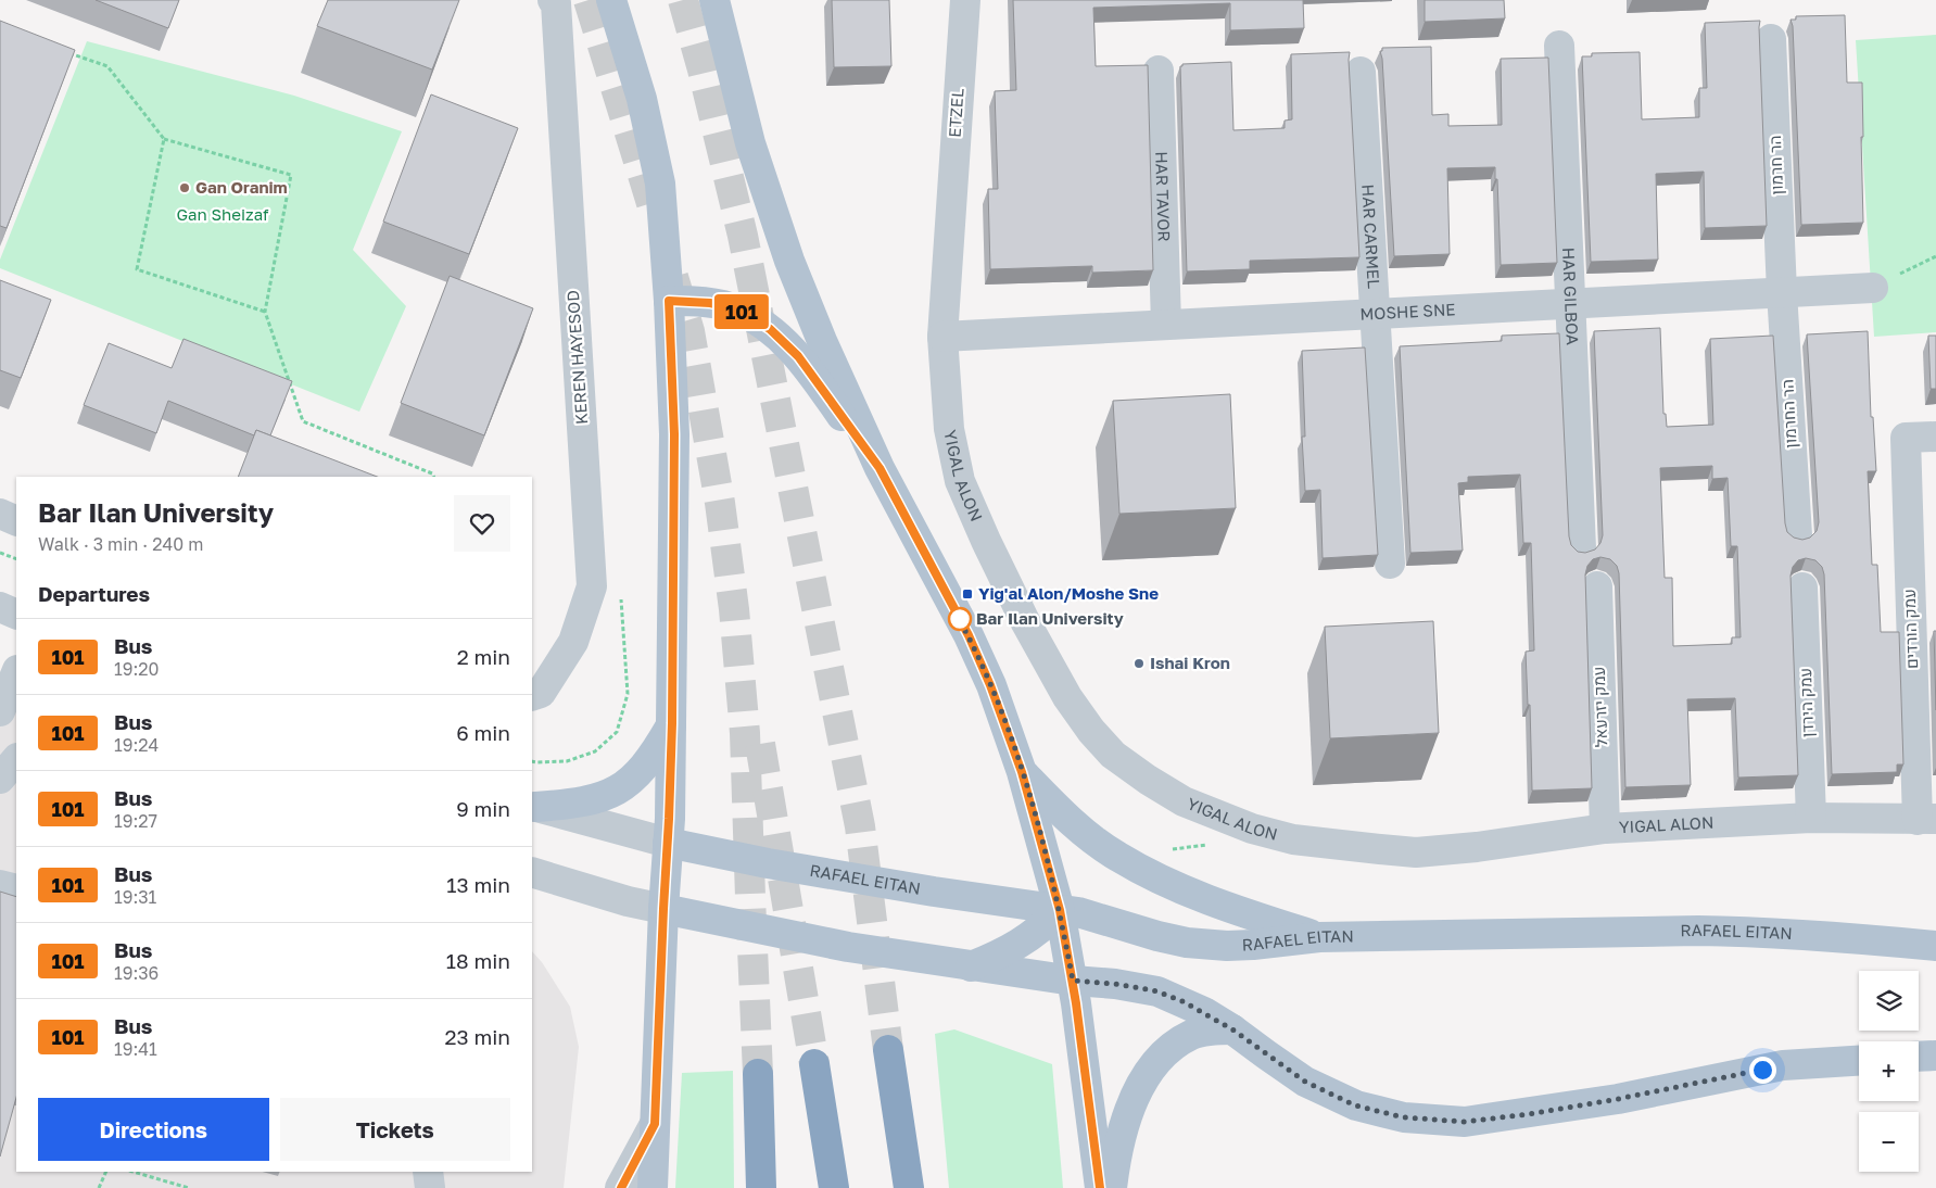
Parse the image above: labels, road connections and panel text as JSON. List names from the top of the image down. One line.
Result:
{"streets":{"main road":["RAFAEL EITAN"],"street":["ETZEL","הר חרמון","HAR TAVOR","HAR CARMEL","HAR GILBOA","MOSHE SNE","KEREN HAYESOD","הר החרמון","YIGAL ALON","עמק הורדים","עמק הירדן","עמק יזרעאל"]},"crossings":[["ETZEL","YIGAL ALON"],["הר חרמון","MOSHE SNE"],["הר חרמון","הר החרמון"],["HAR TAVOR","MOSHE SNE"],["HAR CARMEL","MOSHE SNE"],["HAR GILBOA","MOSHE SNE"],["MOSHE SNE","הר החרמון"],["MOSHE SNE","YIGAL ALON"],["YIGAL ALON","עמק הורדים"],["YIGAL ALON","עמק הירדן"],["YIGAL ALON","עמק יזרעאל"]],"parks":["Gan Sheizaf"],"places":{"other":["Gan Oranim","Bar Ilan University","Ishai Kron"],"transit":["Yig'al Alon/Moshe Sne"]},"lines":["bus line 101"],"page":{"on_map":"101","heading":[["Bar Ilan University","Walk · 3 min · 240 m"],"Departures"],"list":[{"mark":"101","name":"Bus","note":"19:20","value":"2 min"},{"mark":"101","name":"Bus","note":"19:24","value":"6 min"},{"mark":"101","name":"Bus","note":"19:27","value":"9 min"},{"mark":"101","name":"Bus","note":"19:31","value":"13 min"},{"mark":"101","name":"Bus","note":"19:36","value":"18 min"},{"mark":"101","name":"Bus","note":"19:41","value":"23 min"}],"map_buttons":["+","−"],"buttons":["Directions","Tickets"]}}
